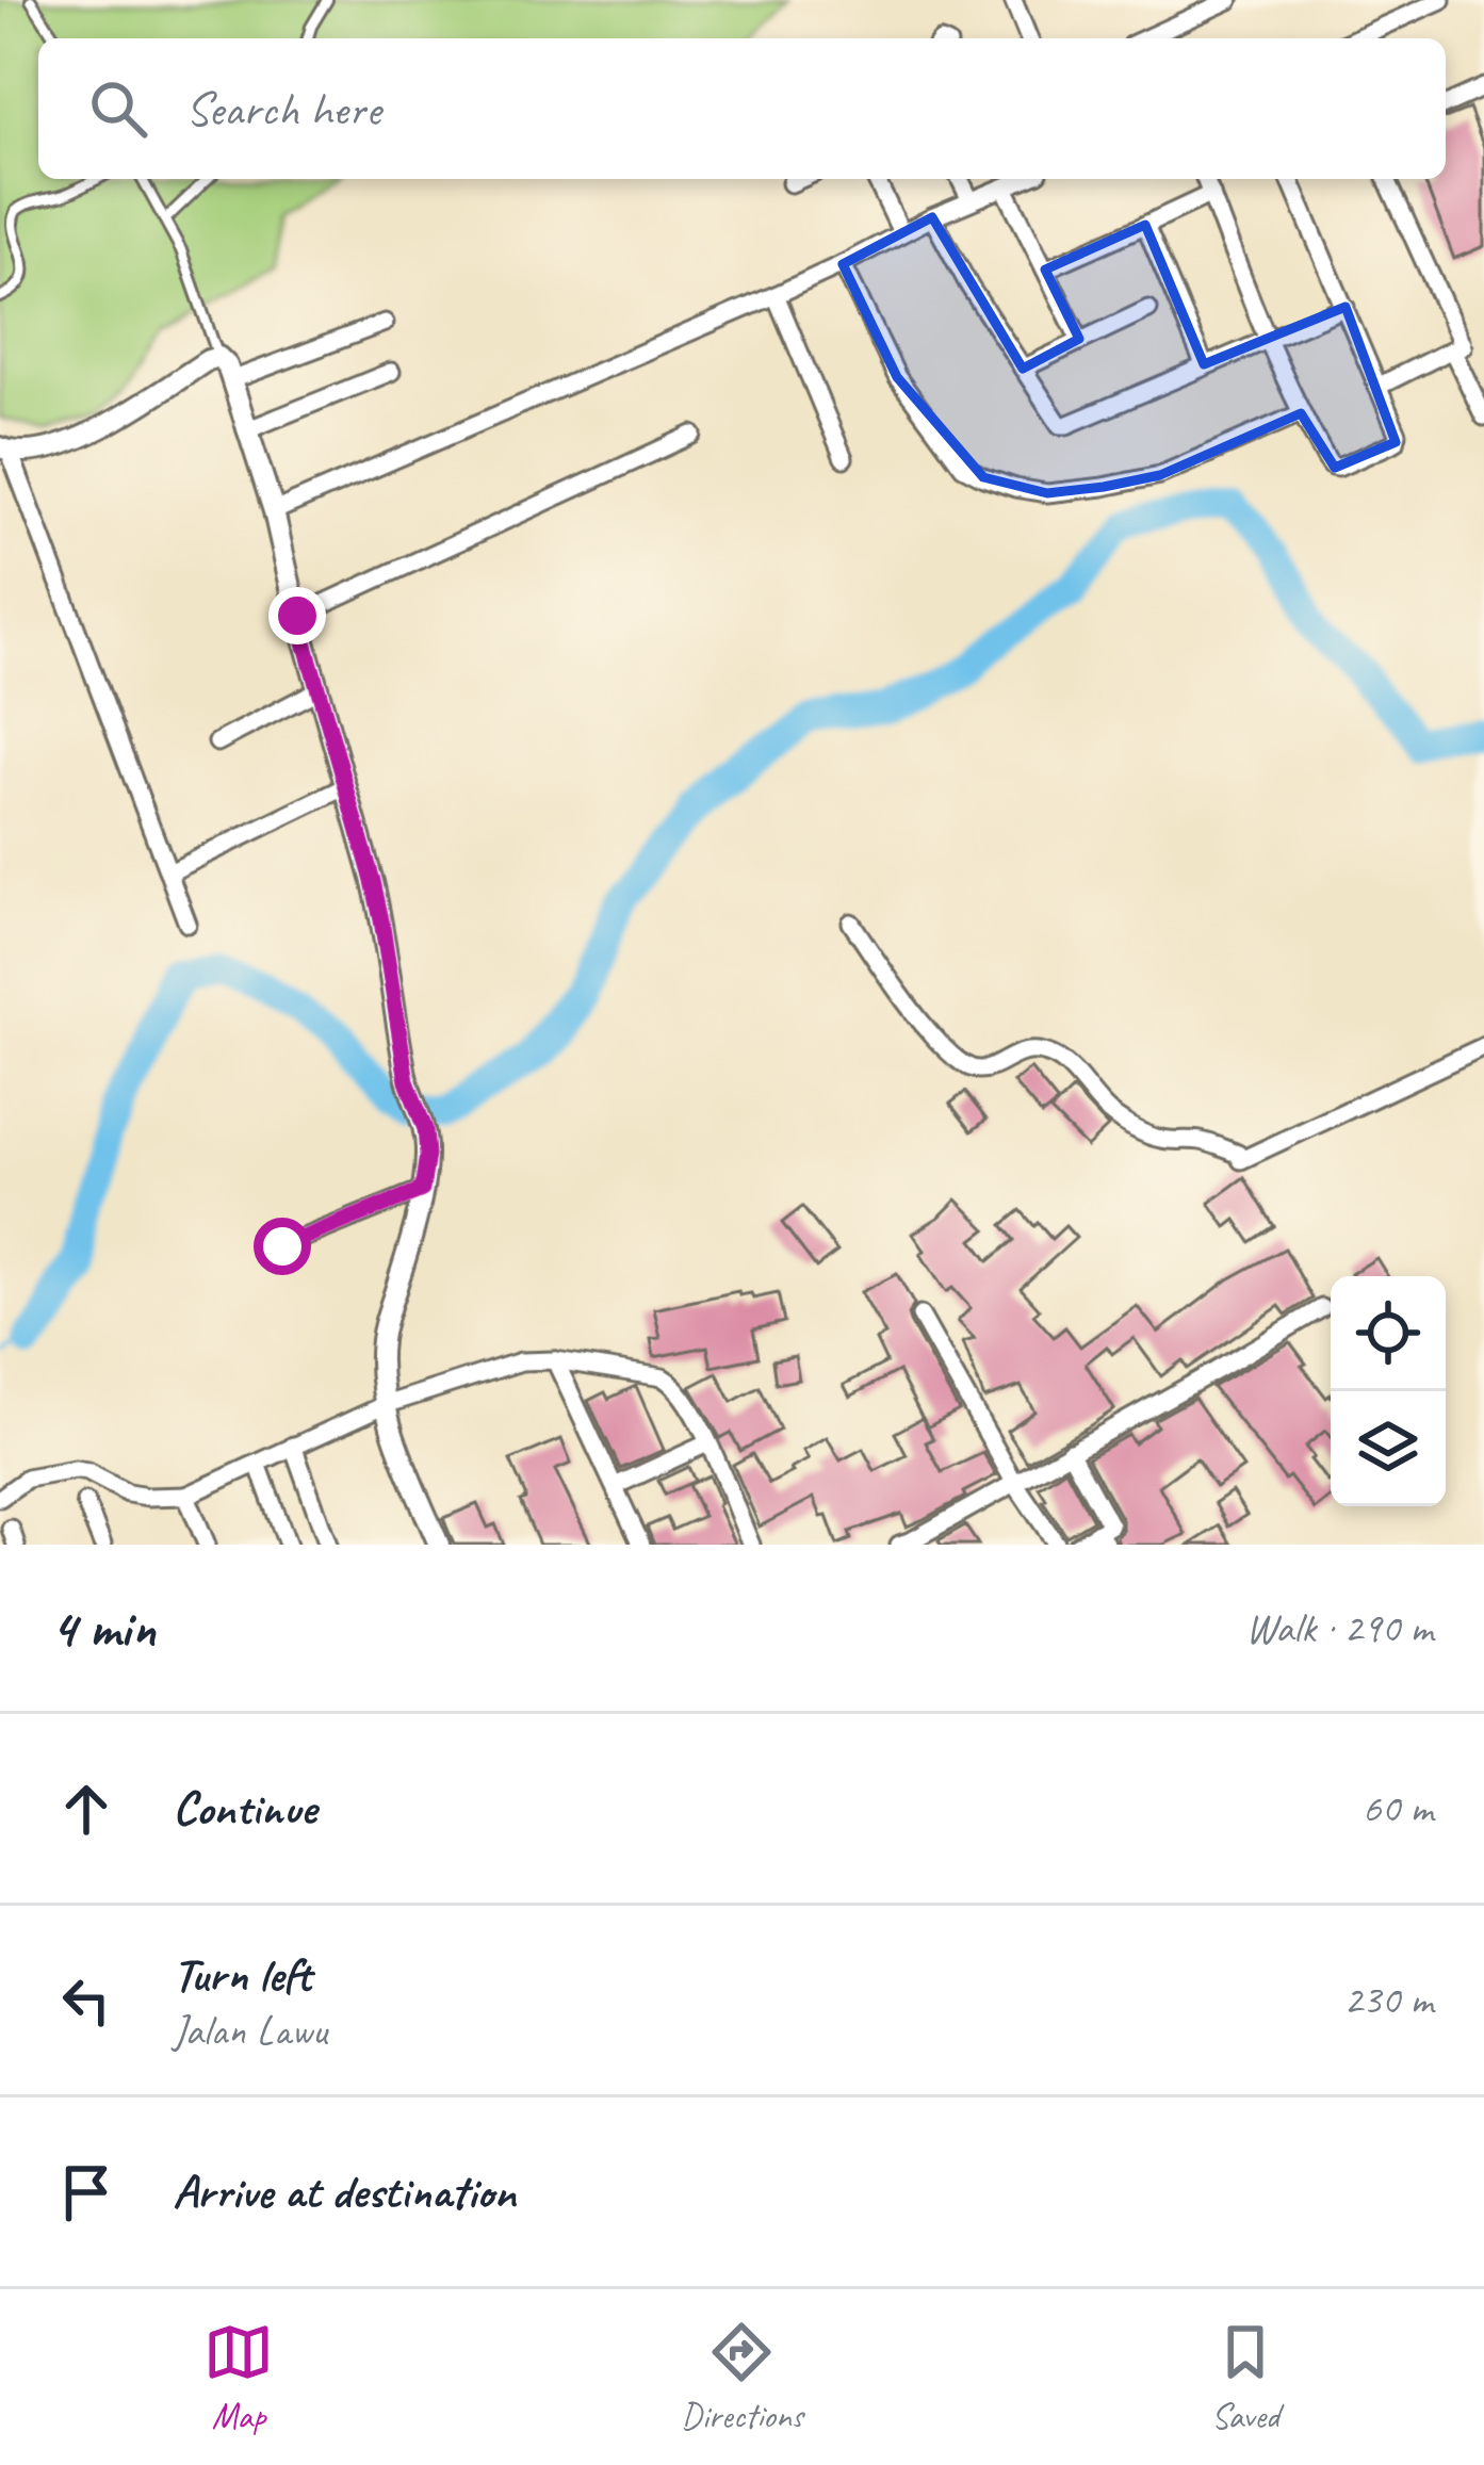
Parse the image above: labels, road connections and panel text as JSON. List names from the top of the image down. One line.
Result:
{"page":{"search":"Search here","heading":["4 min","Walk · 290 m"],"list":[["Continue","60 m"],["Turn left","Jalan Lawu","230 m"],"Arrive at destination"],"nav":["Map","Directions","Saved"]}}
